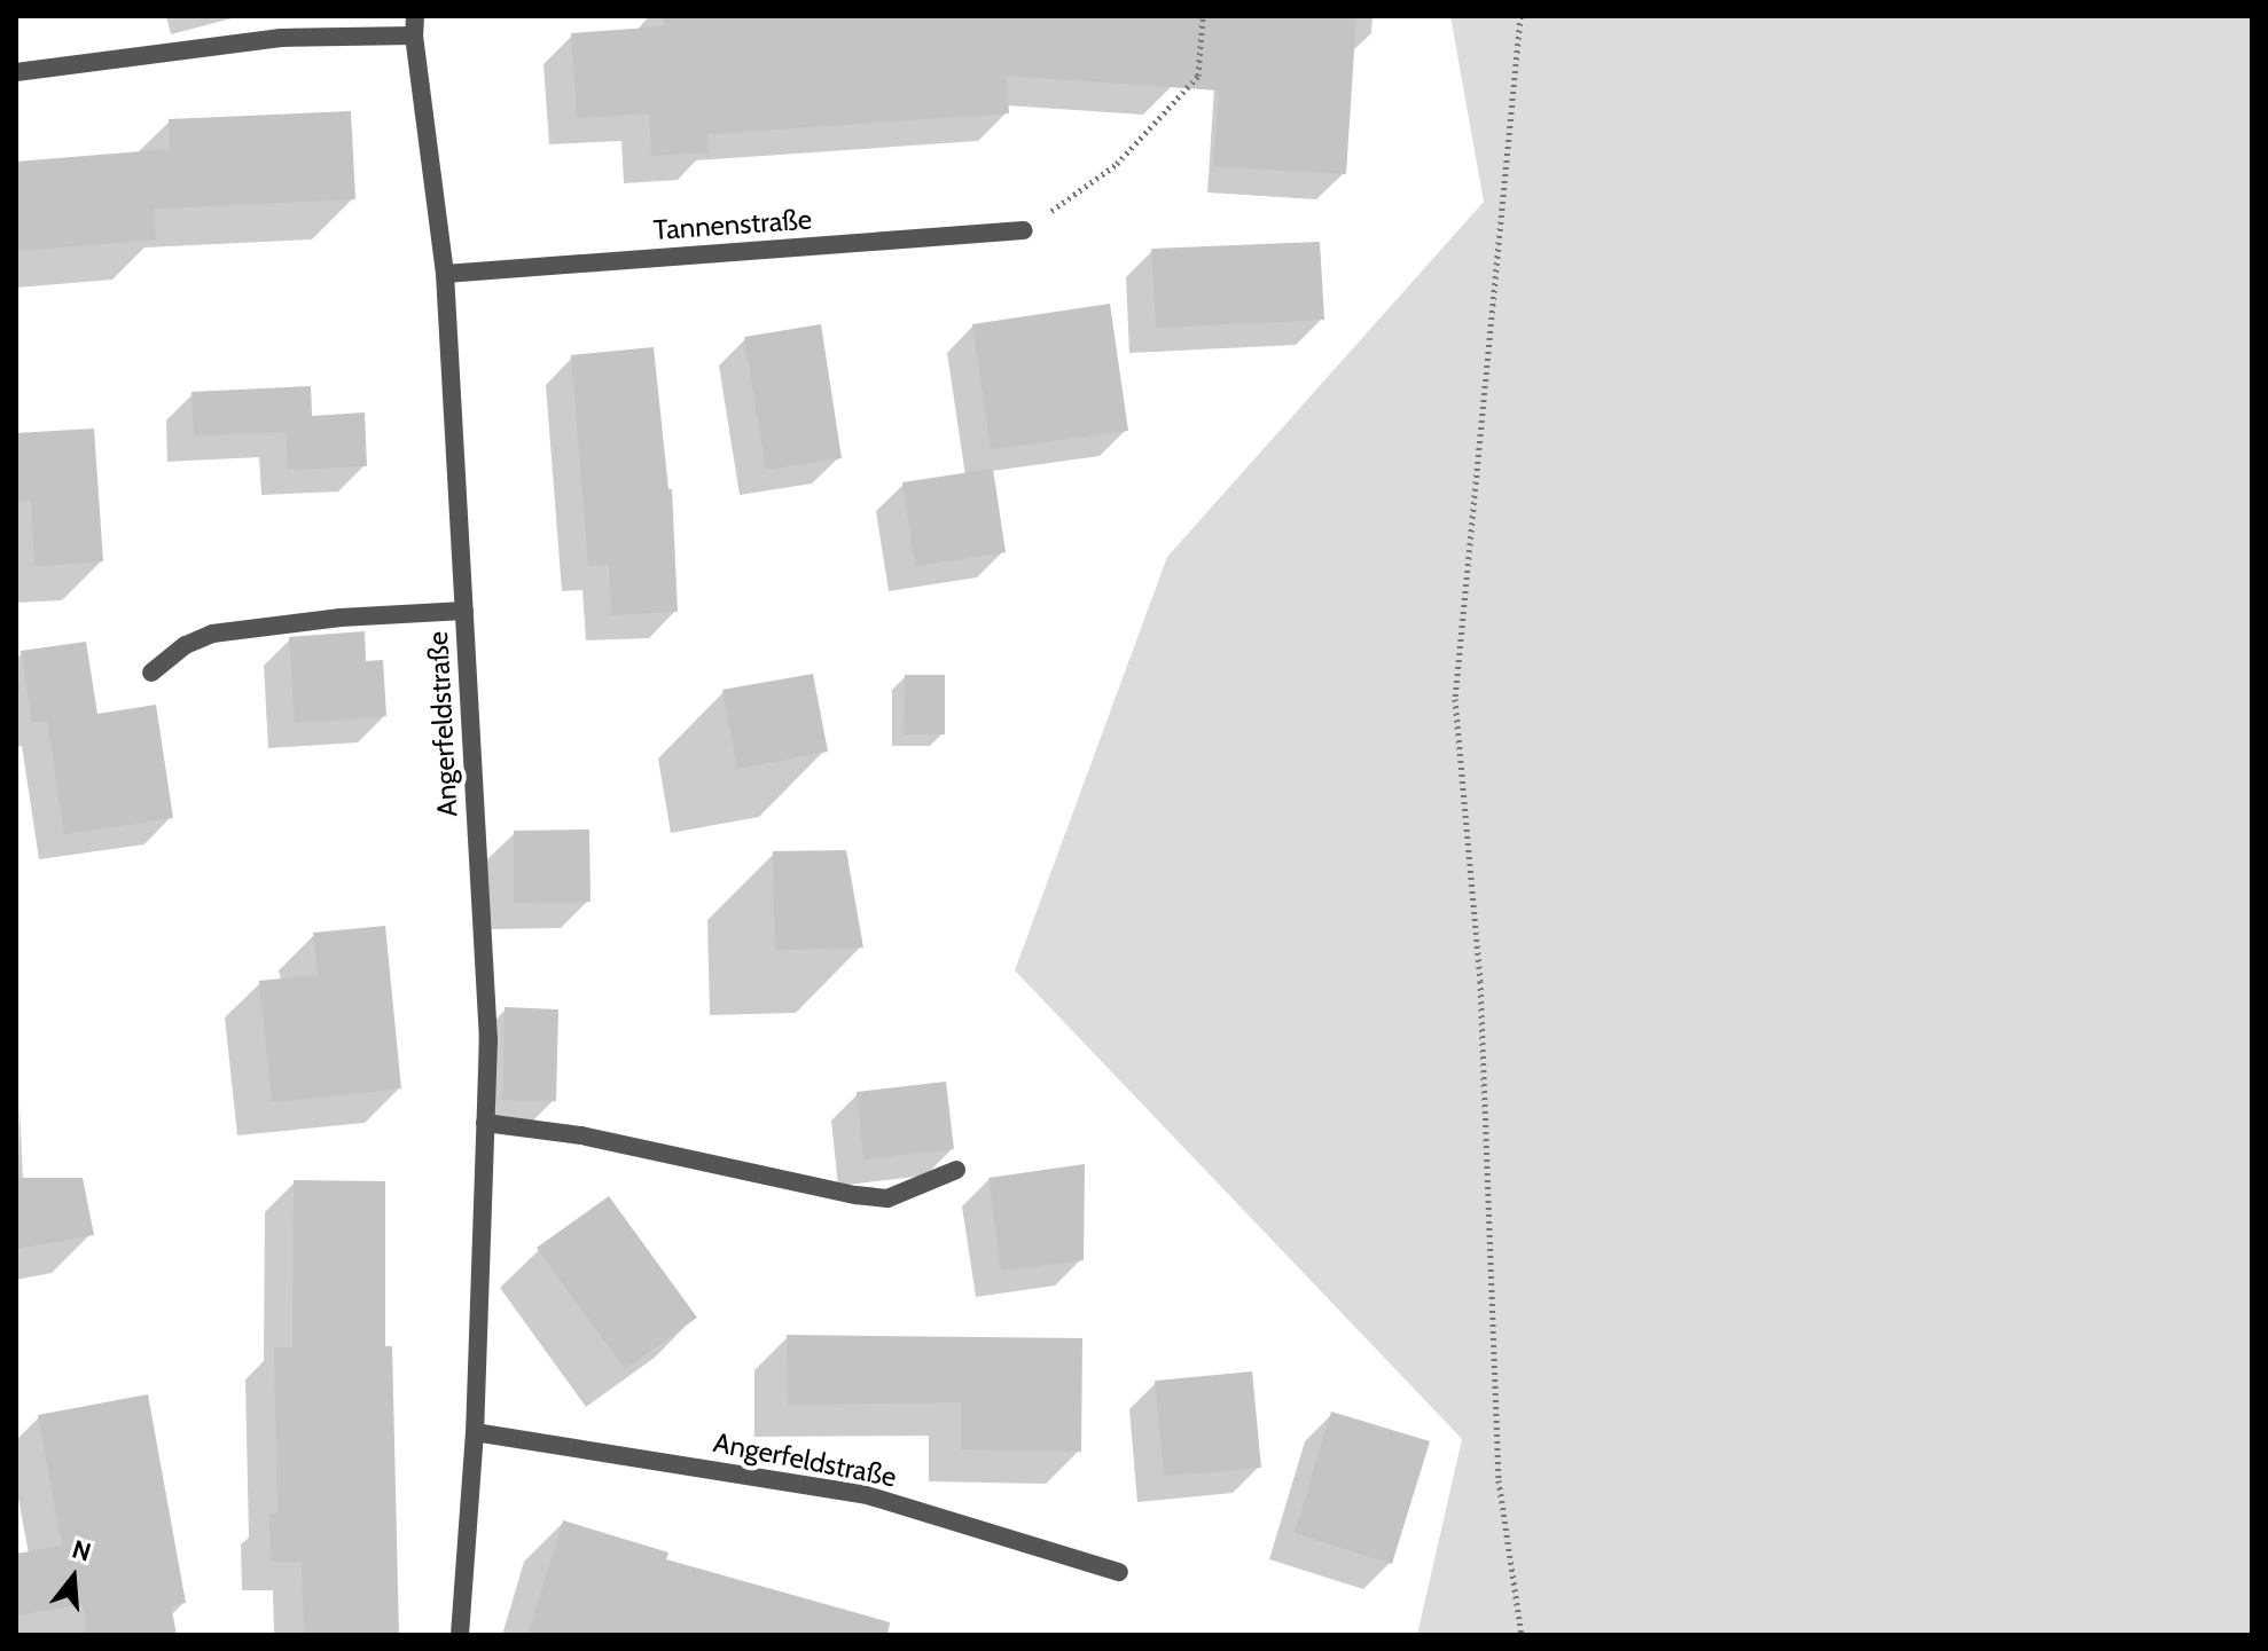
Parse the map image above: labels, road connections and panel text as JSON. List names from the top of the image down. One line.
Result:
{"streets":{"street":["Tannenstraße","Angerfeldstraße"]},"crossings":[["Tannenstraße","Angerfeldstraße"]],"north":"top"}
